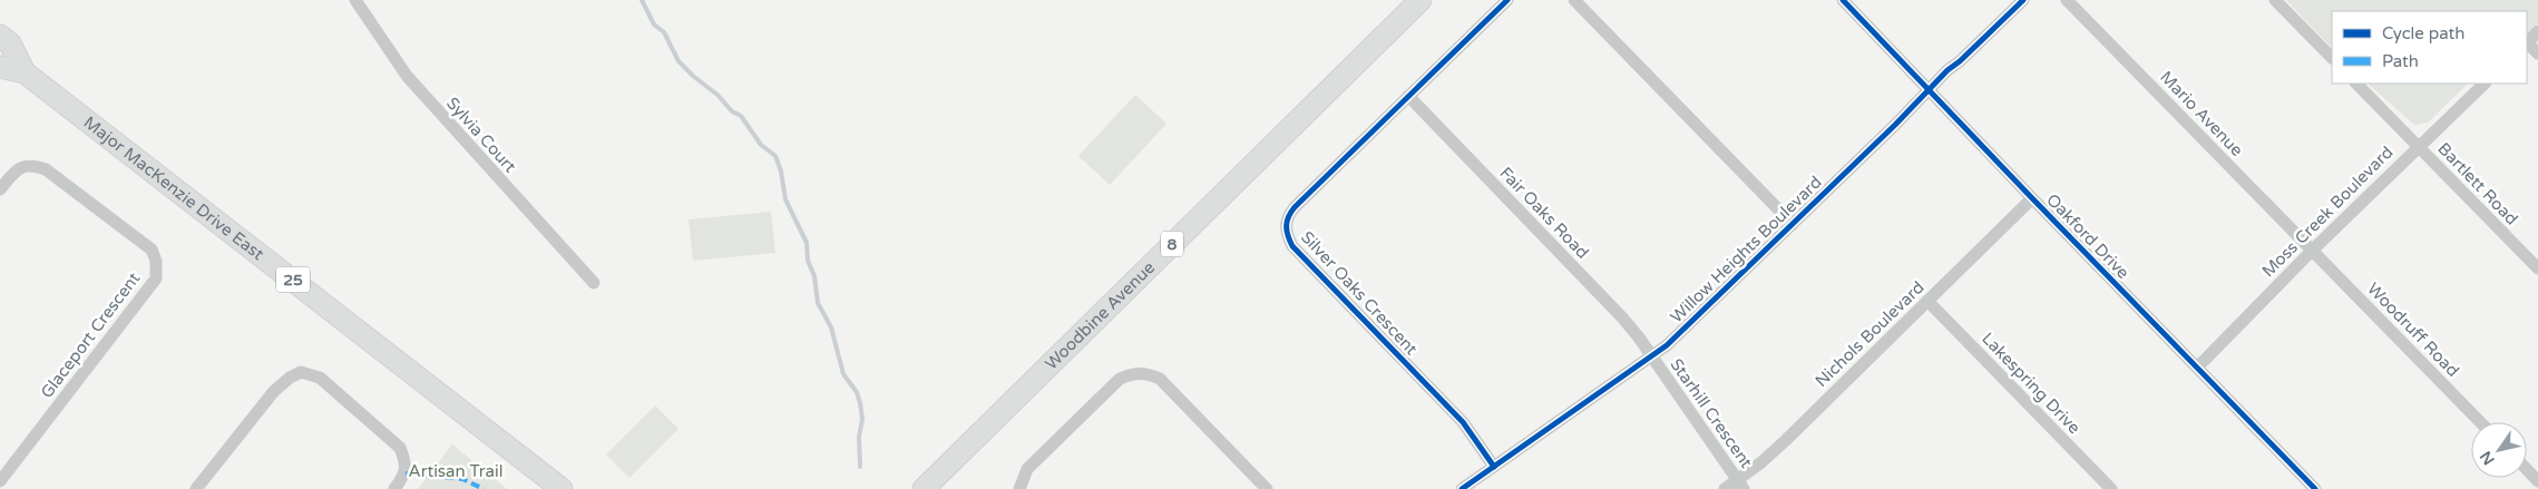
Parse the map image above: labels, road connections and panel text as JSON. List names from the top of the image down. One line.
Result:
{"streets":{"main road":["Major MacKenzie Drive East","8","25","Woodbine Avenue"],"street":["Mario Avenue","Sylvia Court","Bartlett Road","Moss Creek Boulevard","Fair Oaks Road","Oakford Drive","Willow Heights Boulevard","Silver Oaks Crescent","Woodruff Road","Nichols Boulevard","Glaceport Crescent","Lakespring Drive","Starhill Crescent"]},"crossings":[["Mario Avenue","Moss Creek Boulevard"],["Mario Avenue","Woodruff Road"],["Bartlett Road","Moss Creek Boulevard"],["Moss Creek Boulevard","Oakford Drive"],["Moss Creek Boulevard","Woodruff Road"],["Fair Oaks Road","Willow Heights Boulevard"],["Fair Oaks Road","Silver Oaks Crescent"],["Fair Oaks Road","Starhill Crescent"],["Oakford Drive","Willow Heights Boulevard"],["Oakford Drive","Nichols Boulevard"],["Willow Heights Boulevard","Silver Oaks Crescent"],["Willow Heights Boulevard","Starhill Crescent"],["Nichols Boulevard","Lakespring Drive"],["Nichols Boulevard","Starhill Crescent"]],"parks":["Artisan Trail"],"legend":["Cycle path","Path"],"north":"bottom left"}
